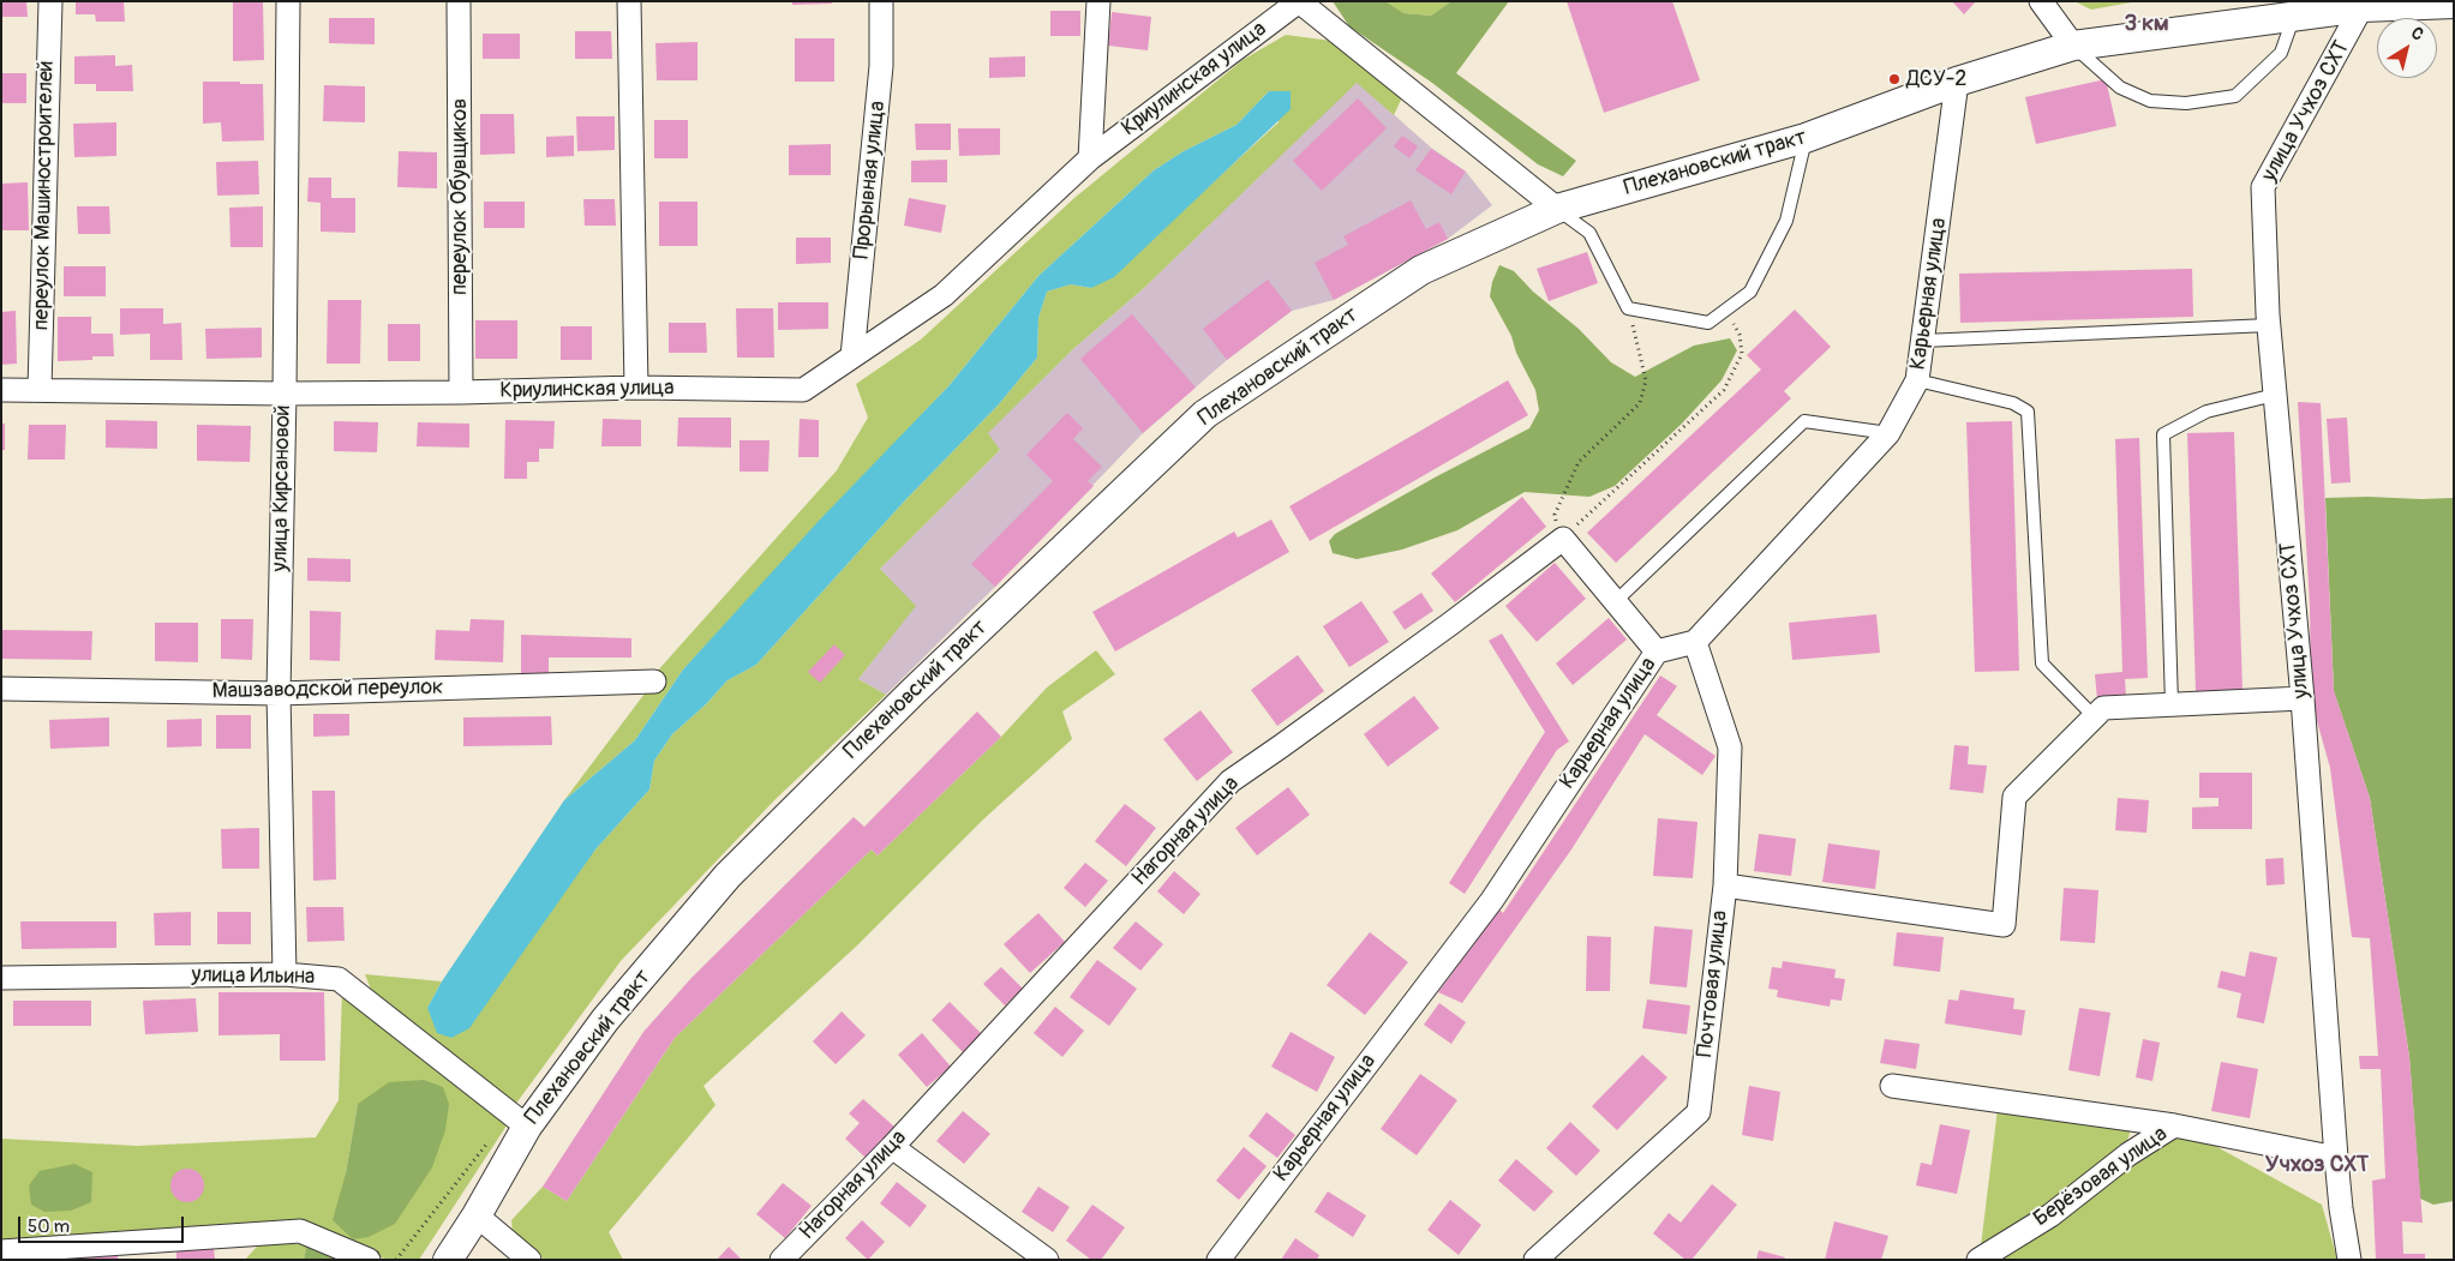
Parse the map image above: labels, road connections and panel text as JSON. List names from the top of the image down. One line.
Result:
{"streets":{"street":["Криулинская улица","улица Учхоз СХТ","Плехановский тракт","Прорывная улица","переулок Машиностроителей","переулок Обувщиков","Карьерная улица","улица Кирсановой","Машзаводской переулок","Нагорная улица","улица Ильина","Почтовая улица","Берёзовая улица"]},"crossings":[["Криулинская улица","Прорывная улица"],["Криулинская улица","переулок Машиностроителей"],["Криулинская улица","переулок Обувщиков"],["Криулинская улица","улица Кирсановой"],["улица Учхоз СХТ","Плехановский тракт"],["улица Учхоз СХТ","Берёзовая улица"],["Плехановский тракт","Карьерная улица"],["Плехановский тракт","улица Ильина"],["Карьерная улица","Почтовая улица"],["улица Кирсановой","Машзаводской переулок"],["улица Кирсановой","улица Ильина"]],"districts":["3 км","Учхоз СХТ"],"places":["ДСУ-2"],"scale_bar":"50 m","north":"top right"}
